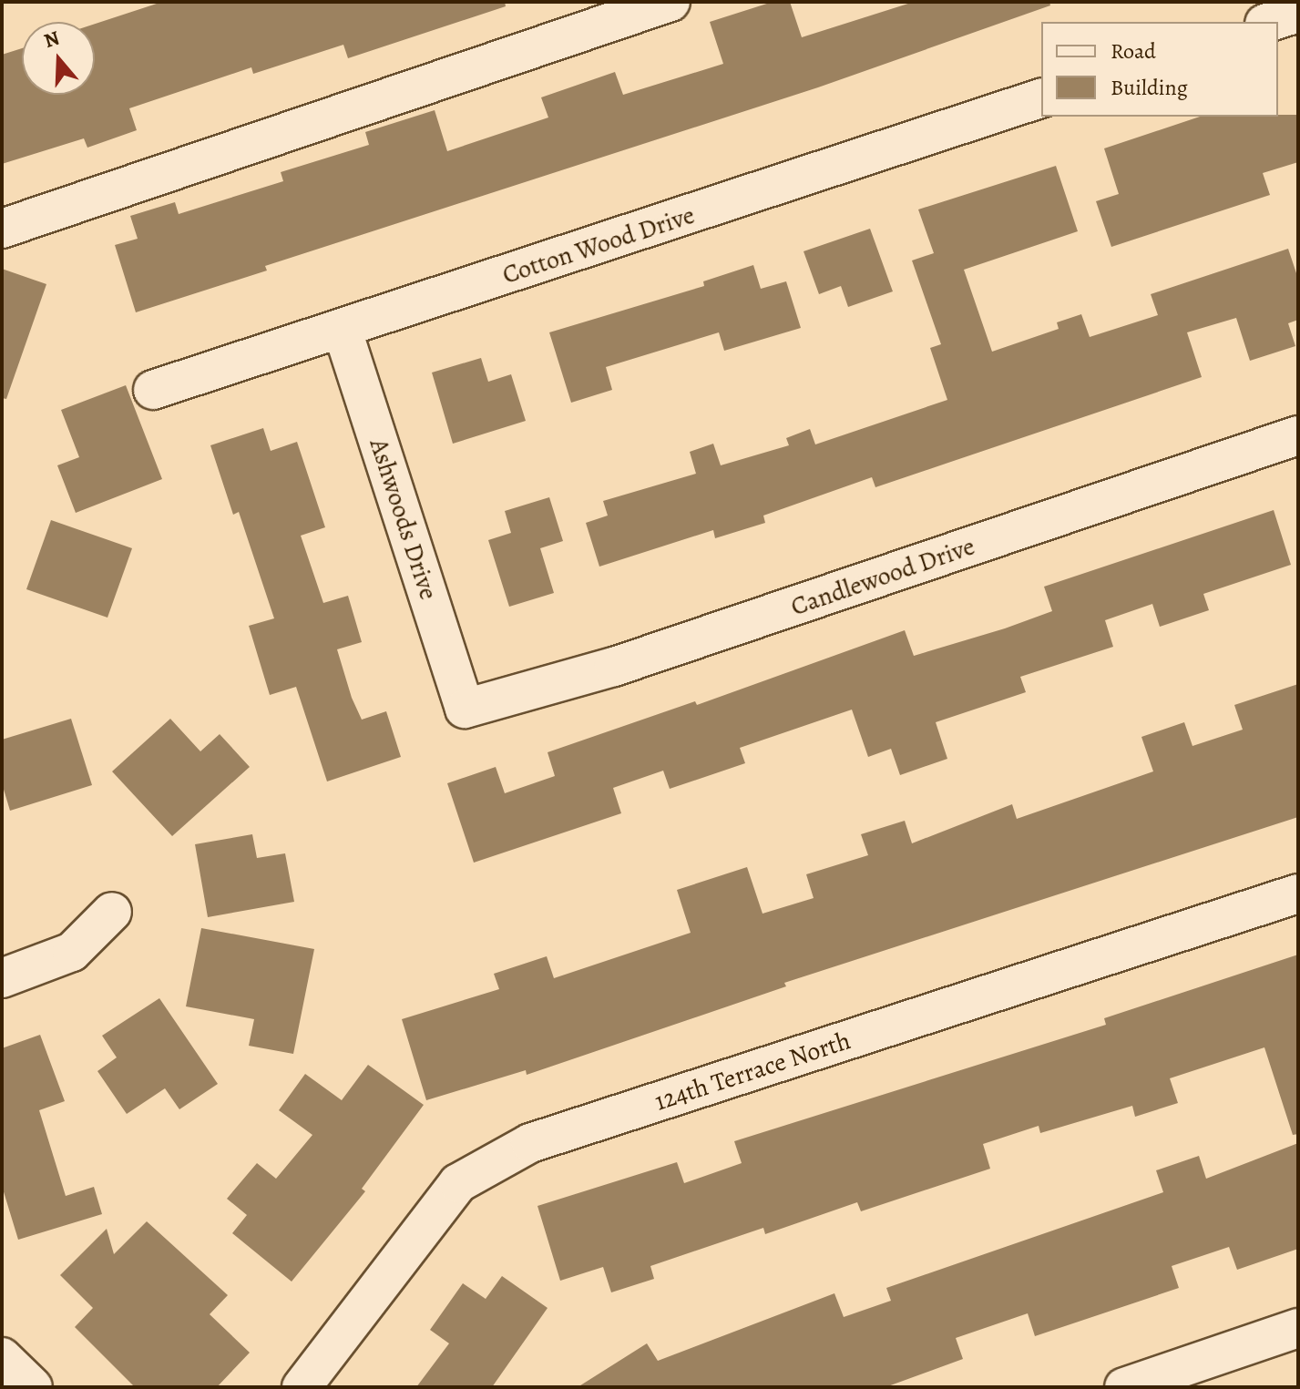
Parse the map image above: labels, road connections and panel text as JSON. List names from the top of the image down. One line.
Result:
{"streets":{"street":["Cotton Wood Drive","Ashwoods Drive","Candlewood Drive","124th Terrace North"]},"crossings":[["Cotton Wood Drive","Ashwoods Drive"],["Ashwoods Drive","Candlewood Drive"]],"legend":["Road","Building"],"north":"top"}
